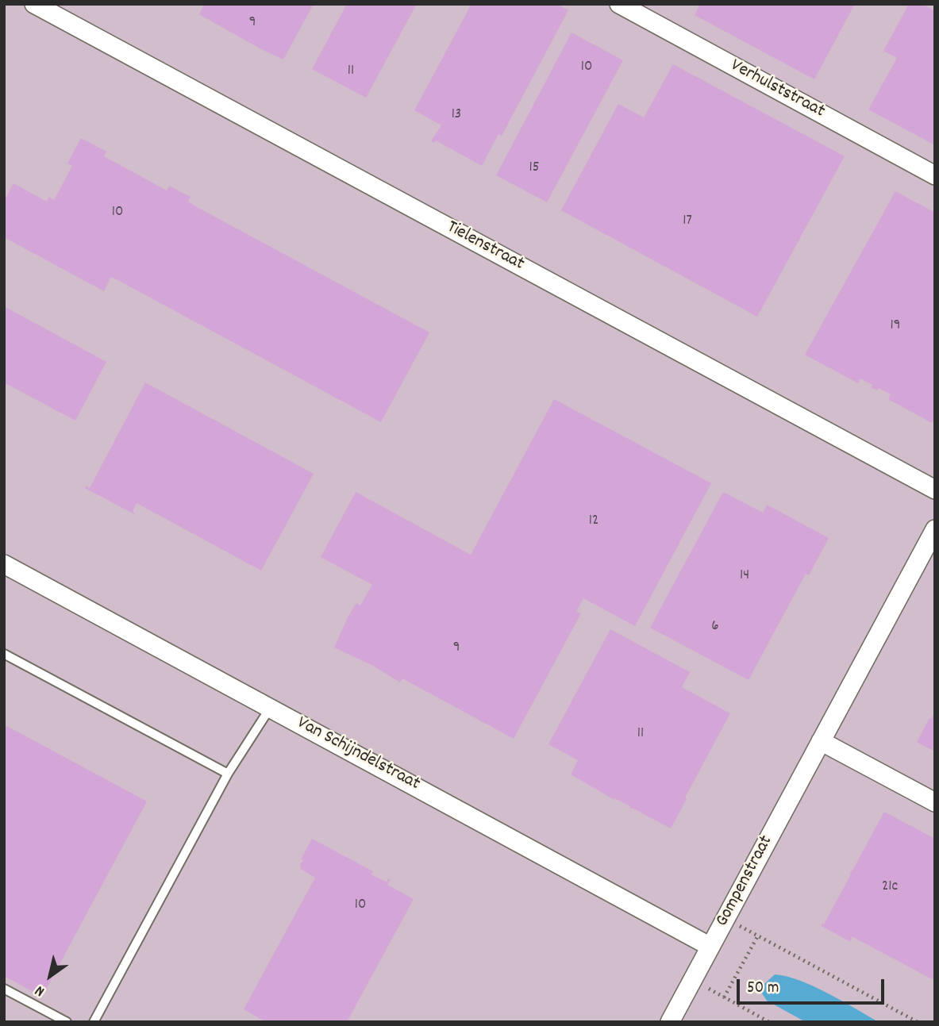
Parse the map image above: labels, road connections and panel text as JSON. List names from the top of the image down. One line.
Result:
{"streets":{"street":["Verhulststraat","Tielenstraat","Van Schijndelstraat","Gompenstraat"]},"crossings":[["Van Schijndelstraat","Gompenstraat"]],"house_numbers":["9","10","11","13","15","10","17","19","12","14","6","9","11","21c","10"],"scale_bar":"50 m","north":"bottom left"}
